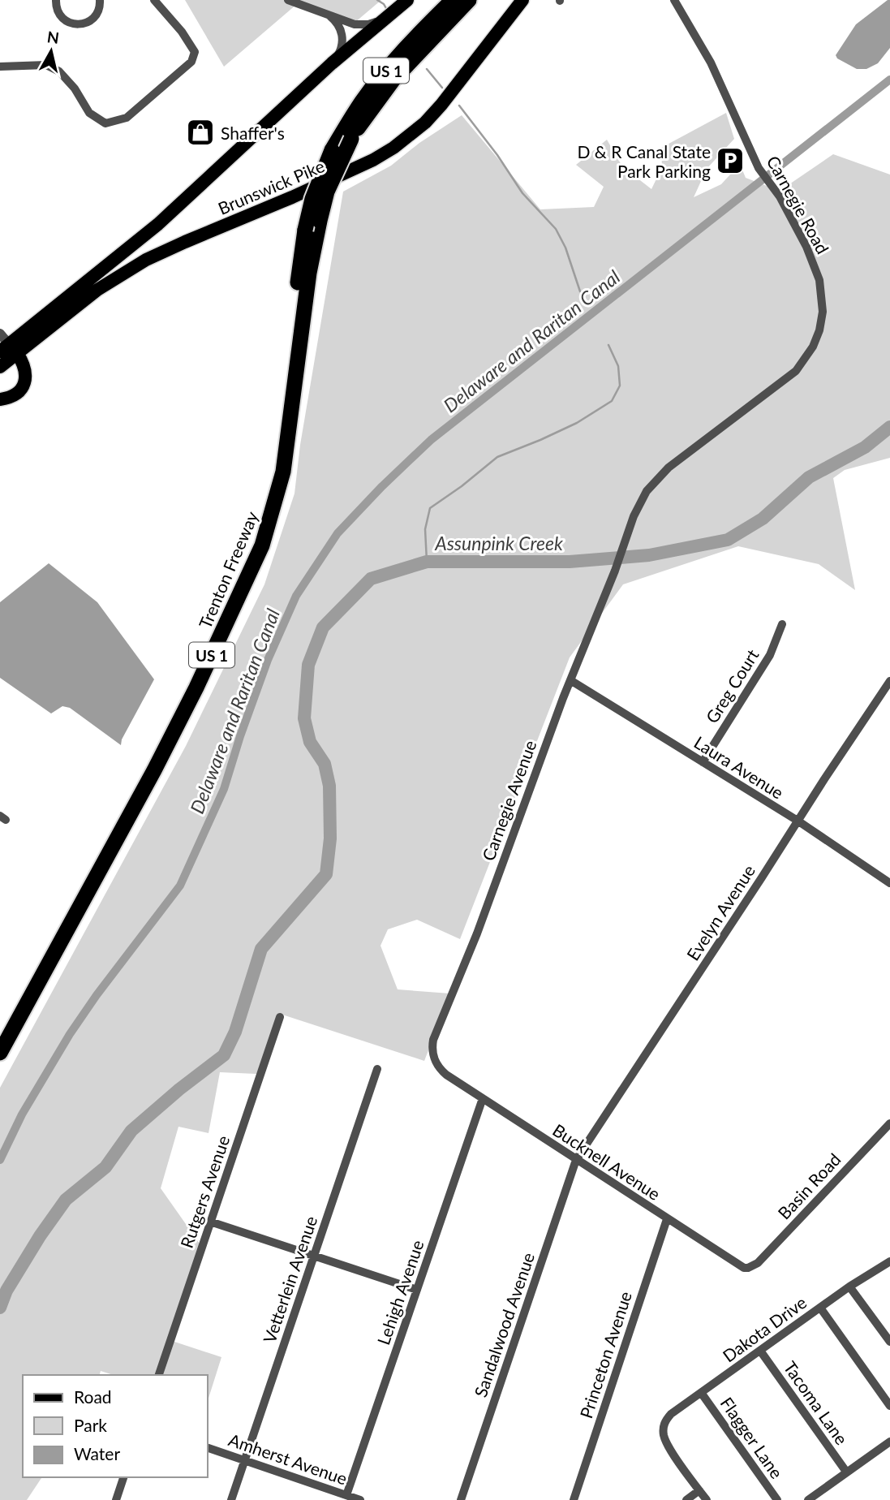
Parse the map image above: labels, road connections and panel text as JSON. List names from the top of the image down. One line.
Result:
{"streets":{"highway":["US 1","Trenton Freeway"],"main road":["Brunswick Pike"],"street":["Carnegie Road","Greg Court","Laura Avenue","Carnegie Avenue","Evelyn Avenue","Bucknell Avenue","Basin Road","Rutgers Avenue","Vetterlein Avenue","Lehigh Avenue","Sandalwood Avenue","Dakota Drive","Princeton Avenue","Tacoma Lane","Flagger Lane","Amherst Avenue"]},"crossings":[["Carnegie Road","Carnegie Avenue"],["Greg Court","Laura Avenue"],["Laura Avenue","Carnegie Avenue"],["Laura Avenue","Evelyn Avenue"],["Carnegie Avenue","Bucknell Avenue"],["Evelyn Avenue","Bucknell Avenue"],["Evelyn Avenue","Sandalwood Avenue"],["Bucknell Avenue","Basin Road"],["Bucknell Avenue","Lehigh Avenue"],["Bucknell Avenue","Sandalwood Avenue"],["Bucknell Avenue","Princeton Avenue"],["Vetterlein Avenue","Amherst Avenue"],["Lehigh Avenue","Amherst Avenue"],["Dakota Drive","Tacoma Lane"],["Dakota Drive","Flagger Lane"]],"water":["Delaware and Raritan Canal","Assunpink Creek"],"places":{"shop":["Shaffer's"],"parking":["D & R Canal State Park Parking"]},"legend":["Road","Park","Water"],"north":"top"}
